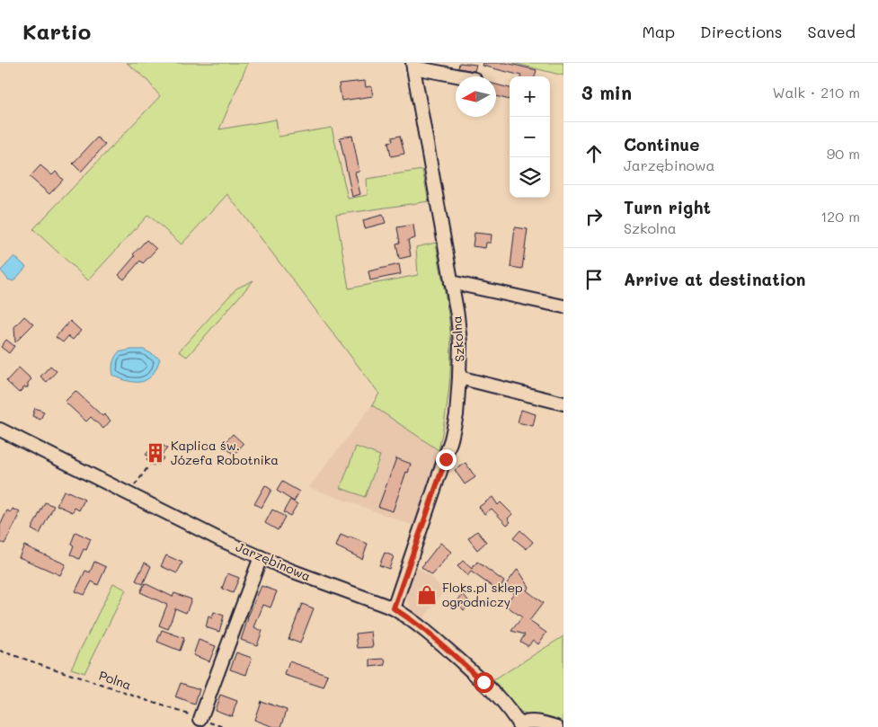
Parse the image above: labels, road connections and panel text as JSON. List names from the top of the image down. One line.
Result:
{"streets":{"street":["Szkolna","Jarzębinowa"],"path":["Polna"]},"crossings":[["Szkolna","Jarzębinowa"]],"places":{"building":["Kaplica św. Józefa Robotnika"],"shop":["Floks.pl sklep ogrodniczy"]},"north":"left","page":{"header":"Kartio","nav":["Map","Directions","Saved"],"heading":["3 min","Walk · 210 m"],"map_buttons":["+","−"],"list":[["Continue","Jarzębinowa","90 m"],["Turn right","Szkolna","120 m"],"Arrive at destination"]}}
